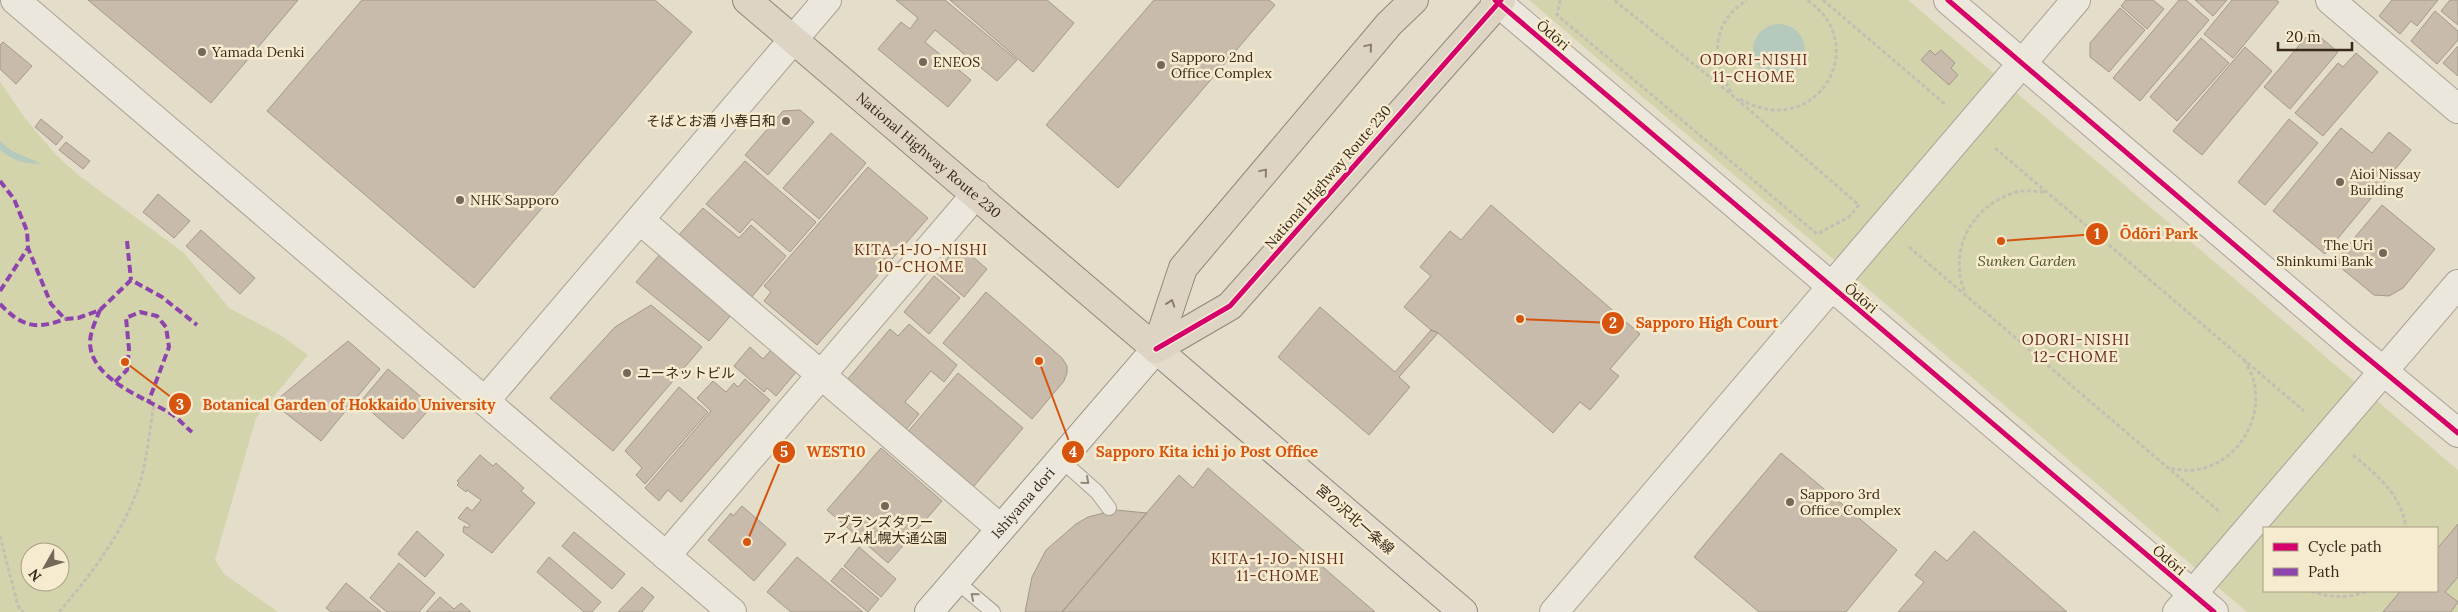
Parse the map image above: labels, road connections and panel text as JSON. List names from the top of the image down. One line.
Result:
{"streets":{"highway":["National Highway Route 230"],"main road":["宮の沢北一条線"],"street":["Ōdōri","Ishiyama dori"]},"crossings":[["Ōdōri","National Highway Route 230"],["National Highway Route 230","Ishiyama dori"],["National Highway Route 230","宮の沢北一条線"],["Ishiyama dori","宮の沢北一条線"]],"districts":["ODORI-NISHI 11-CHOME","KITA-1-JO-NISHI 10-CHOME","ODORI-NISHI 12-CHOME","KITA-1-JO-NISHI 11-CHOME"],"parks":["Sunken Garden"],"places":["Yamada Denki","ENEOS","Sapporo 2nd Office Complex","そばとお酒 小春日和","Aioi Nissay Building","NHK Sapporo","Ōdōri Park","The Uri Shinkumi Bank","Sapporo High Court","Sapporo Kita ichi jo Post Office","Botanical Garden of Hokkaido University","ユーネットビル","Sapporo 3rd Office Complex","ブランズタワー アイム札幌大通公園","WEST10"],"legend":["Cycle path","Path"],"scale_bar":"20 m","north":"bottom left"}
